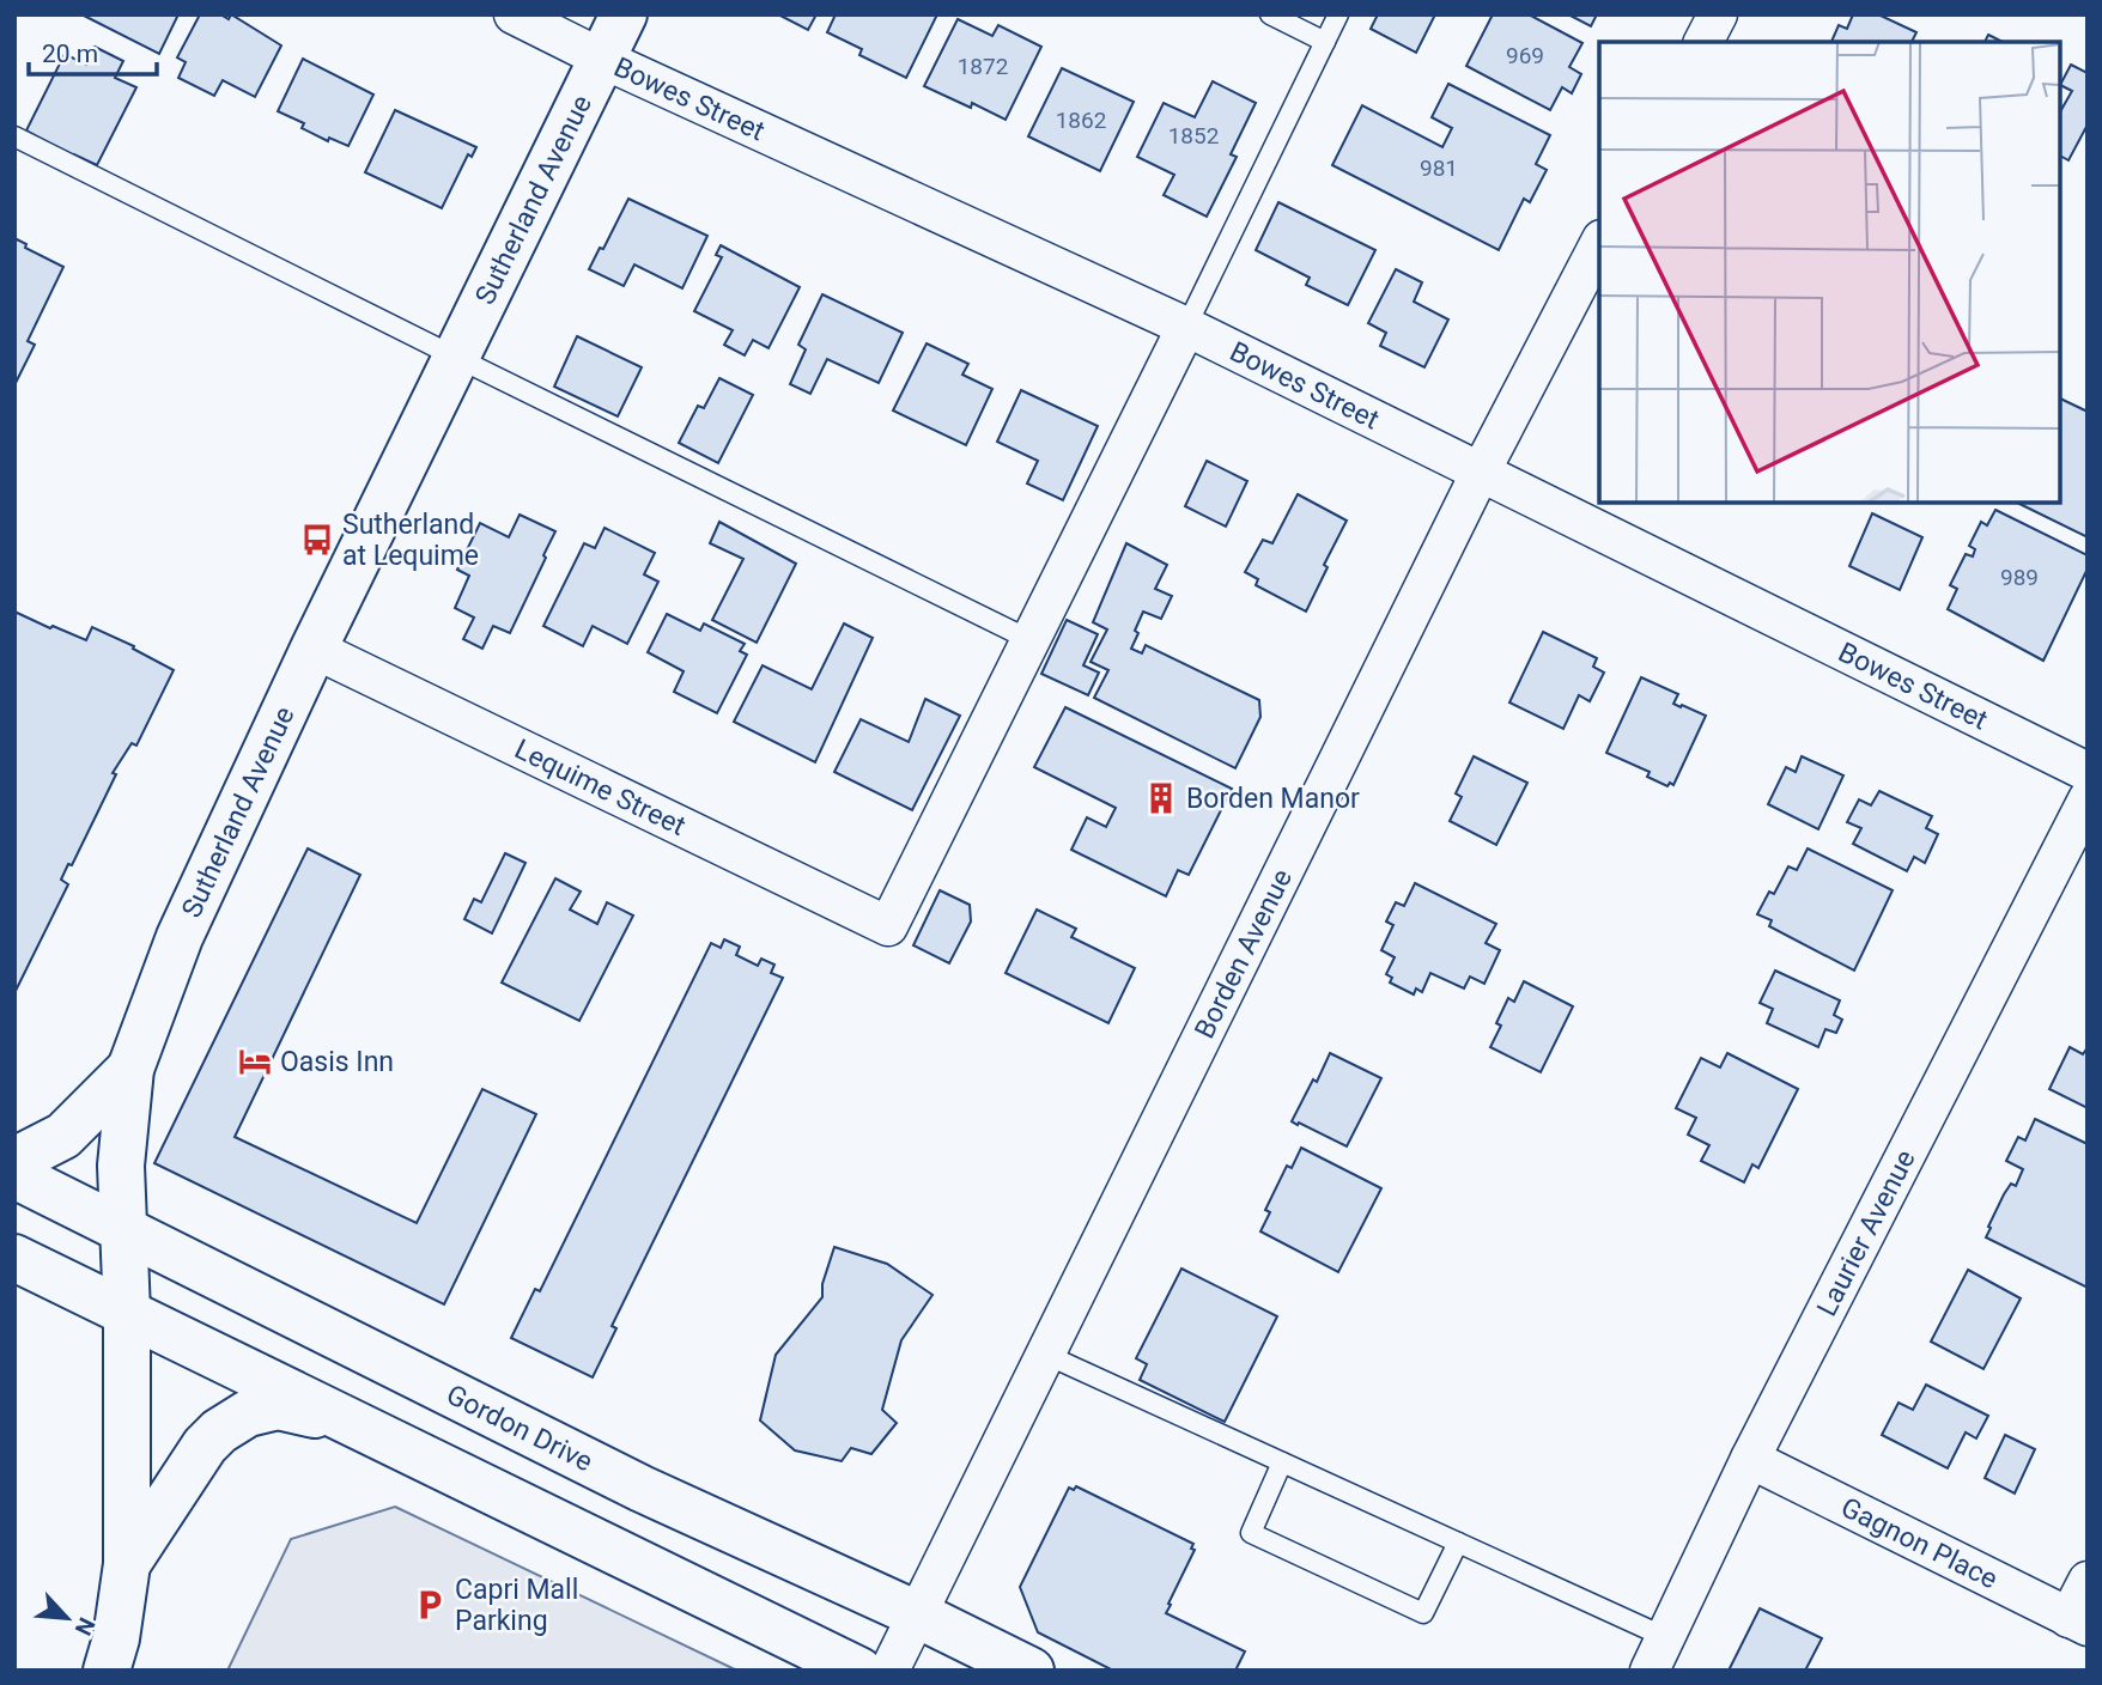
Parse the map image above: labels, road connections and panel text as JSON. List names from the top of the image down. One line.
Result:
{"streets":{"main road":["Sutherland Avenue","Gordon Drive"],"street":["Bowes Street","Lequime Street","Borden Avenue","Laurier Avenue","Gagnon Place"]},"crossings":[["Bowes Street","Sutherland Avenue"],["Bowes Street","Borden Avenue"],["Sutherland Avenue","Lequime Street"],["Sutherland Avenue","Gordon Drive"],["Borden Avenue","Gordon Drive"],["Laurier Avenue","Gagnon Place"]],"places":{"bus stop":["Sutherland at Lequime"],"building":["Borden Manor"],"hotel":["Oasis Inn"],"parking":["Capri Mall Parking"]},"house_numbers":["969","1872","1862","1852","981","989"],"scale_bar":"20 m","north":"bottom right"}
